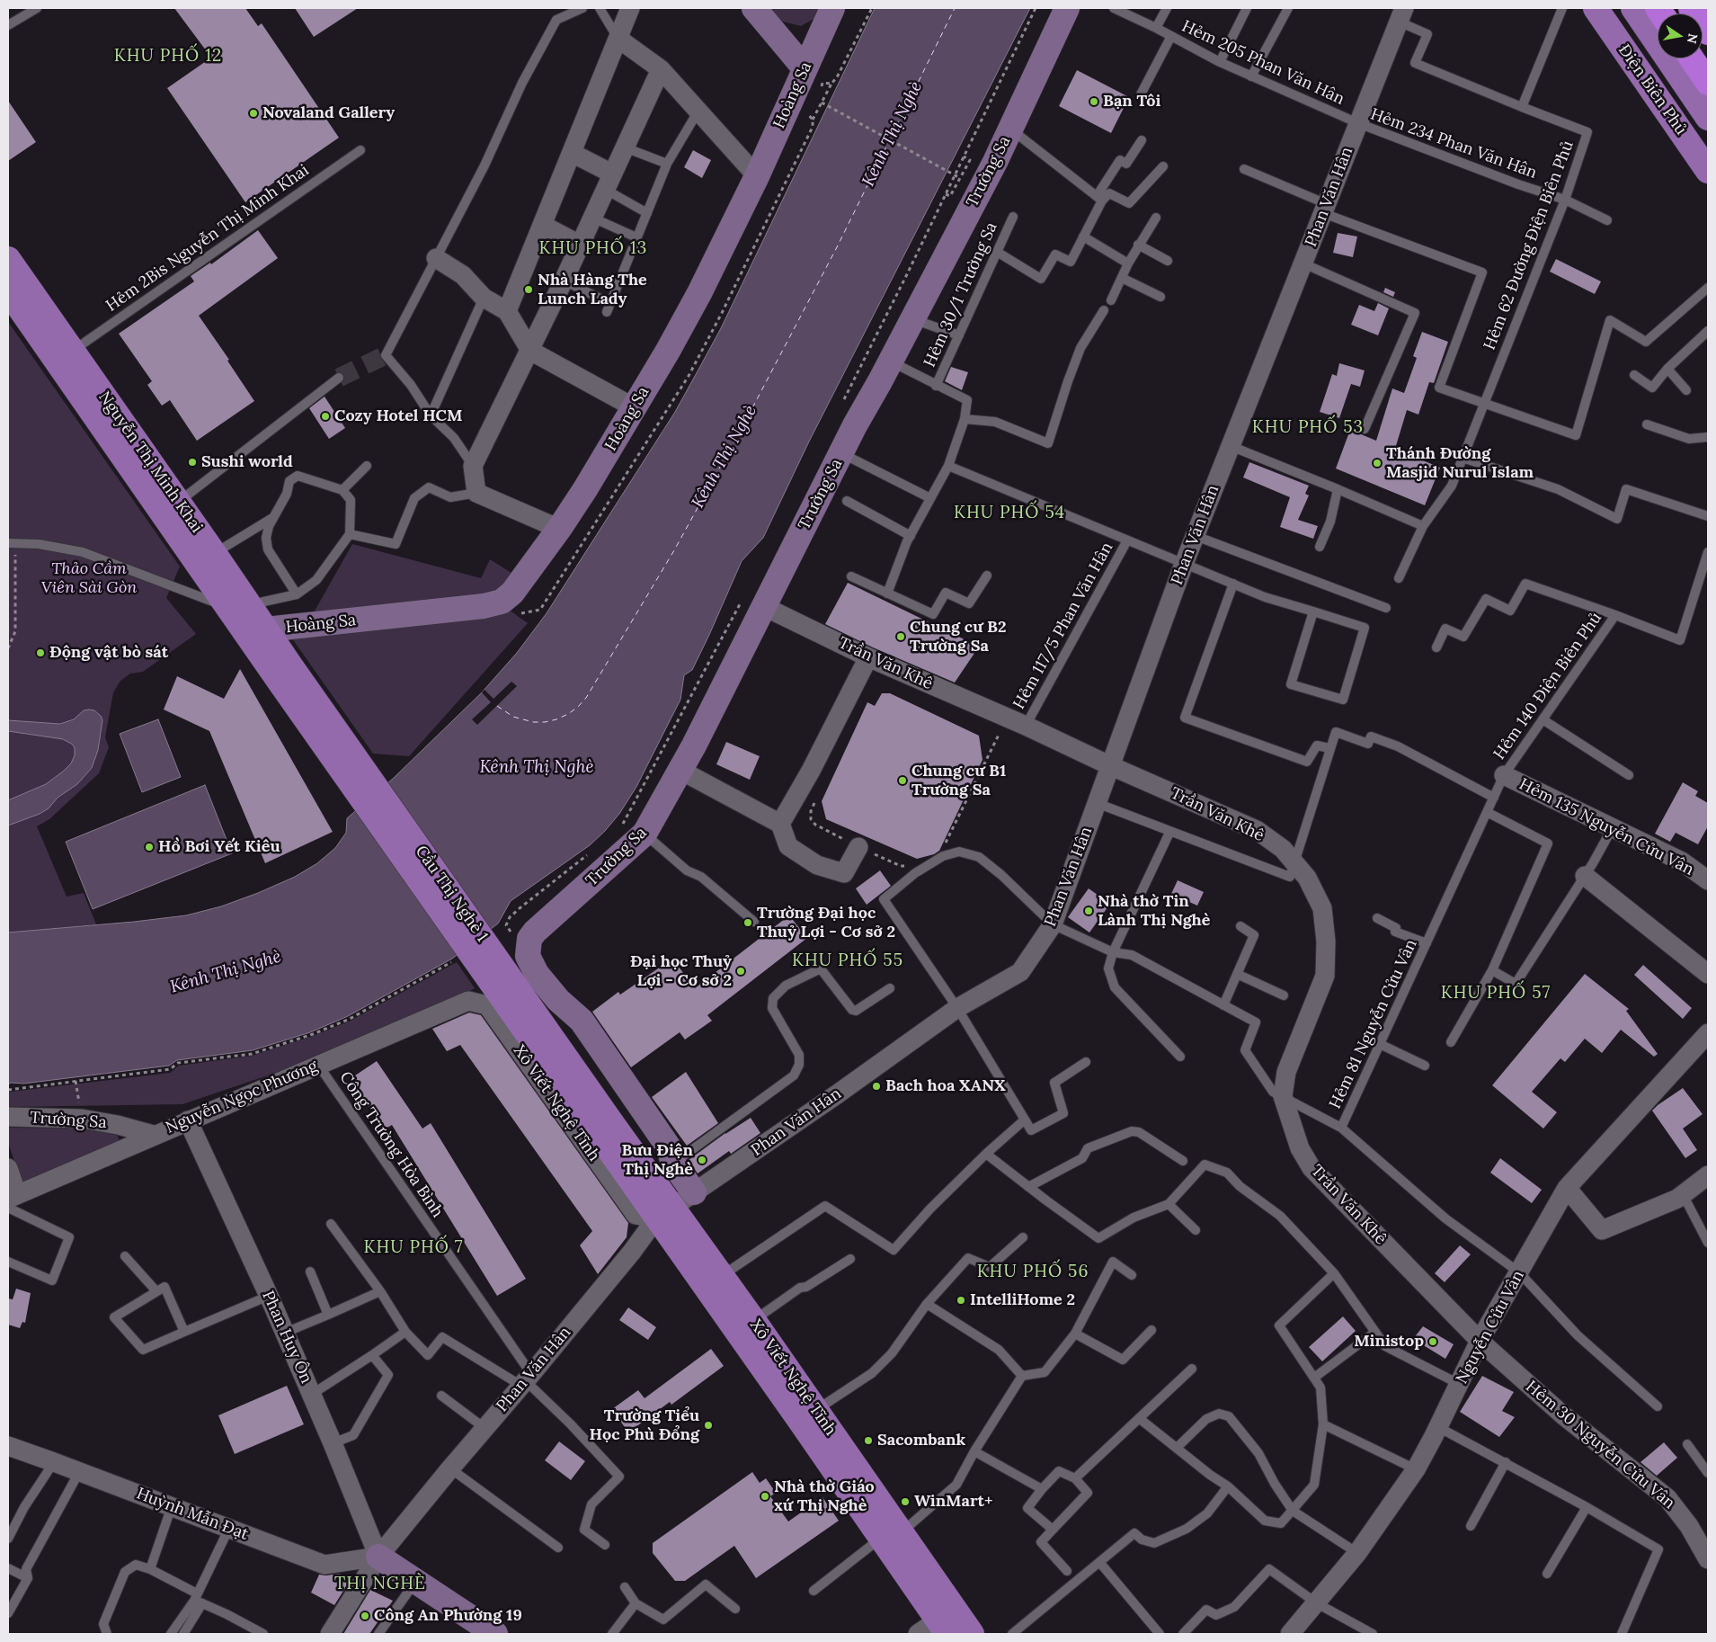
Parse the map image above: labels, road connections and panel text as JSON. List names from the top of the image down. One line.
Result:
{"streets":{"main road":["Điện Biên Phủ","Nguyễn Thị Minh Khai","Cầu Thị Nghè 1","Xô Viết Nghệ Tĩnh"],"street":["Hoàng Sa","Trường Sa","Phan Văn Hân","Trần Văn Khê","Hẻm 135 Nguyễn Cửu Vân","Nguyễn Ngọc Phương","Nguyễn Cửu Vân","Phan Huy Ôn","Hẻm 30 Nguyễn Cửu Vân","Huỳnh Mẫn Đạt"],"lane":["Hẻm 205 Phan Văn Hân","Hẻm 234 Phan Văn Hân","Hẻm 2Bis Nguyễn Thị Minh Khai","Hẻm 62 Đường Điện Biên Phủ","Hẻm 30/1 Trường Sa","Hẻm 117/5 Phan Văn Hân","Hẻm 140 Điện Biên Phủ","Hẻm 81 Nguyễn Cửu Vân","Công Trường Hòa Bình"]},"crossings":[["Hẻm 205 Phan Văn Hân","Hẻm 234 Phan Văn Hân"],["Hẻm 205 Phan Văn Hân","Phan Văn Hân"],["Hoàng Sa","Nguyễn Thị Minh Khai"],["Hẻm 234 Phan Văn Hân","Phan Văn Hân"],["Hẻm 234 Phan Văn Hân","Hẻm 62 Đường Điện Biên Phủ"],["Trường Sa","Trần Văn Khê"],["Trường Sa","Nguyễn Ngọc Phương"],["Phan Văn Hân","Trần Văn Khê"],["Phan Văn Hân","Xô Viết Nghệ Tĩnh"],["Phan Văn Hân","Công Trường Hòa Bình"],["Phan Văn Hân","Phan Huy Ôn"],["Phan Văn Hân","Huỳnh Mẫn Đạt"],["Hẻm 2Bis Nguyễn Thị Minh Khai","Nguyễn Thị Minh Khai"],["Nguyễn Thị Minh Khai","Cầu Thị Nghè 1"],["Hẻm 117/5 Phan Văn Hân","Trần Văn Khê"],["Trần Văn Khê","Nguyễn Cửu Vân"],["Trần Văn Khê","Hẻm 30 Nguyễn Cửu Vân"],["Hẻm 140 Điện Biên Phủ","Hẻm 135 Nguyễn Cửu Vân"],["Hẻm 140 Điện Biên Phủ","Hẻm 81 Nguyễn Cửu Vân"],["Cầu Thị Nghè 1","Xô Viết Nghệ Tĩnh"],["Hẻm 81 Nguyễn Cửu Vân","Nguyễn Cửu Vân"],["Nguyễn Ngọc Phương","Xô Viết Nghệ Tĩnh"],["Nguyễn Ngọc Phương","Công Trường Hòa Bình"],["Nguyễn Ngọc Phương","Phan Huy Ôn"],["Nguyễn Cửu Vân","Hẻm 30 Nguyễn Cửu Vân"],["Phan Huy Ôn","Huỳnh Mẫn Đạt"]],"districts":["KHU PHỐ 12","KHU PHỐ 13","KHU PHỐ 53","KHU PHỐ 54","KHU PHỐ 55","KHU PHỐ 57","KHU PHỐ 7","KHU PHỐ 56","THỊ NGHÈ"],"water":["Kênh Thị Nghè"],"parks":["Thảo Cầm Viên Sài Gòn"],"places":["Bạn Tôi","Novaland Gallery","Nhà Hàng The Lunch Lady","Cozy Hotel HCM","Sushi world","Thánh Đường Masjid Nurul Islam","Chung cư B2 Trường Sa","Động vật bò sát","Chung cư B1 Trường Sa","Hồ Bơi Yết Kiêu","Nhà thờ Tin Lành Thị Nghè","Trường Đại học Thuỷ Lợi - Cơ sở 2","Đại học Thuỷ Lợi - Cơ sở 2","Bach hoa XANX","Bưu Điện Thị Nghè","IntelliHome 2","Ministop","Trường Tiểu Học Phù Đổng","Sacombank","Nhà thờ Giáo xứ Thị Nghè","WinMart+","Công An Phường 19"],"north":"right"}
